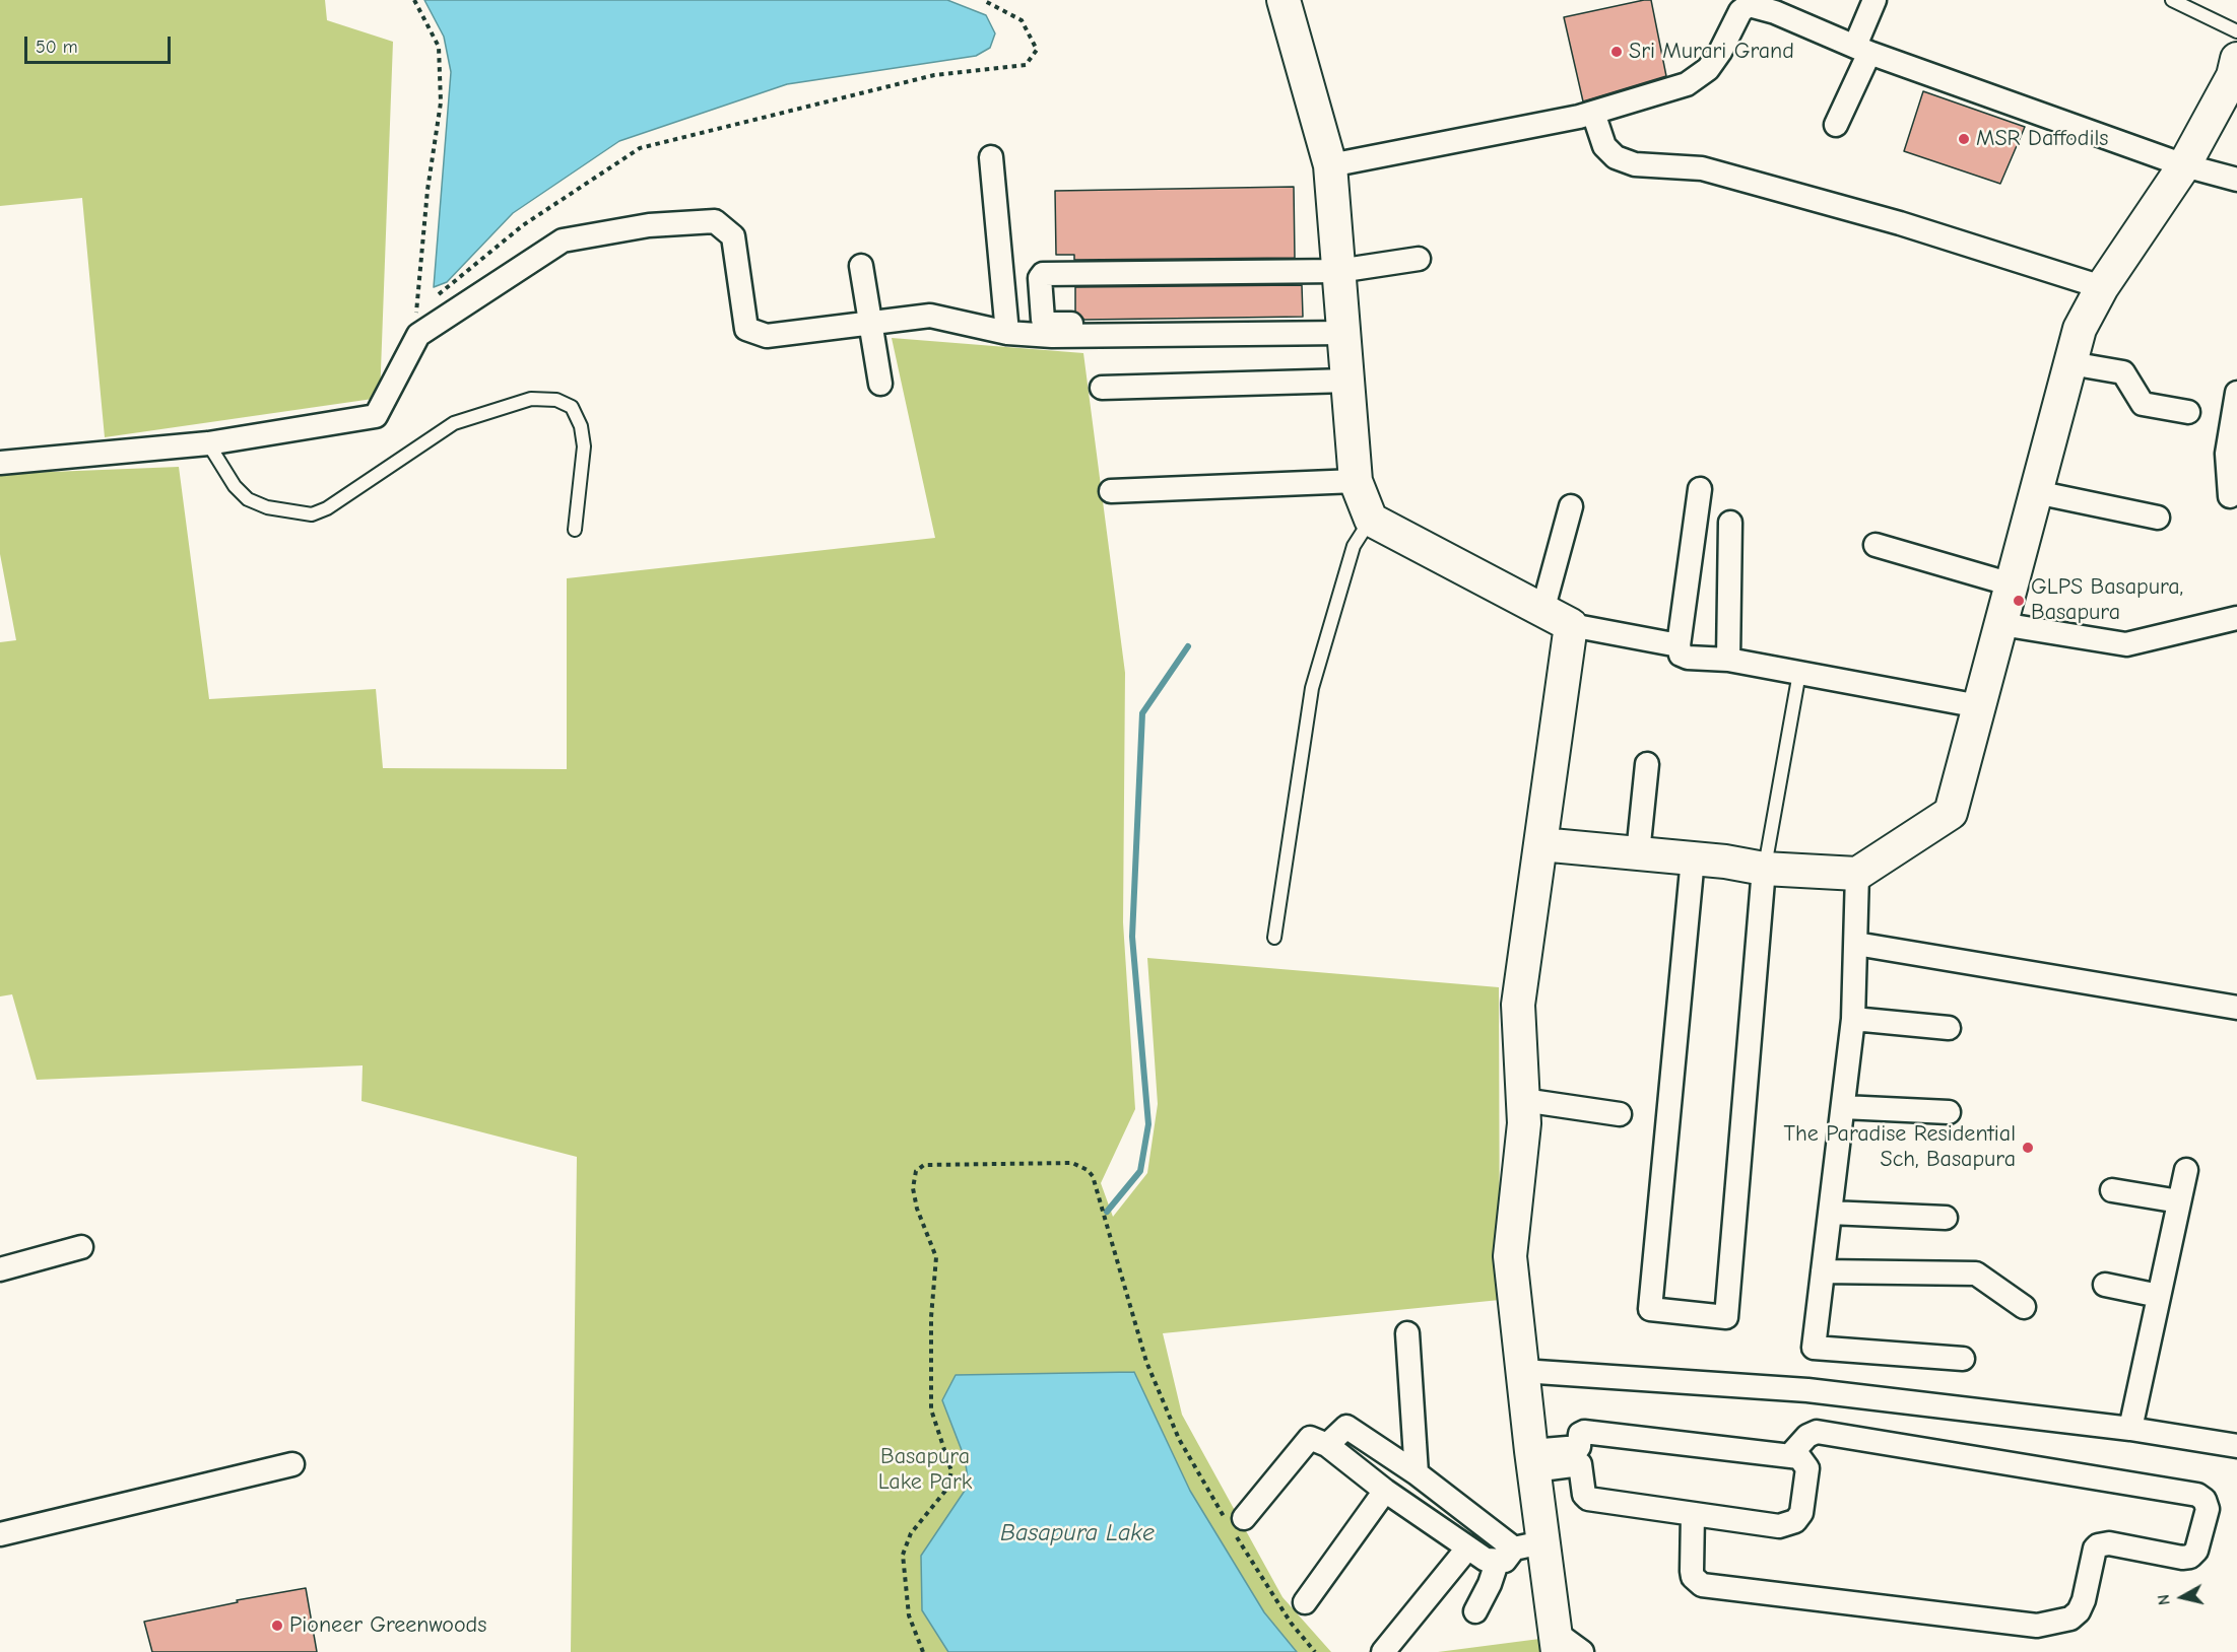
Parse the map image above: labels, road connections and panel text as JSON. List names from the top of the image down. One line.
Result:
{"water":["Basapura Lake"],"parks":["Basapura Lake Park"],"places":["Sri Murari Grand","MSR Daffodils","GLPS Basapura, Basapura","The Paradise Residential Sch, Basapura","Pioneer Greenwoods"],"scale_bar":"50 m","north":"left"}
